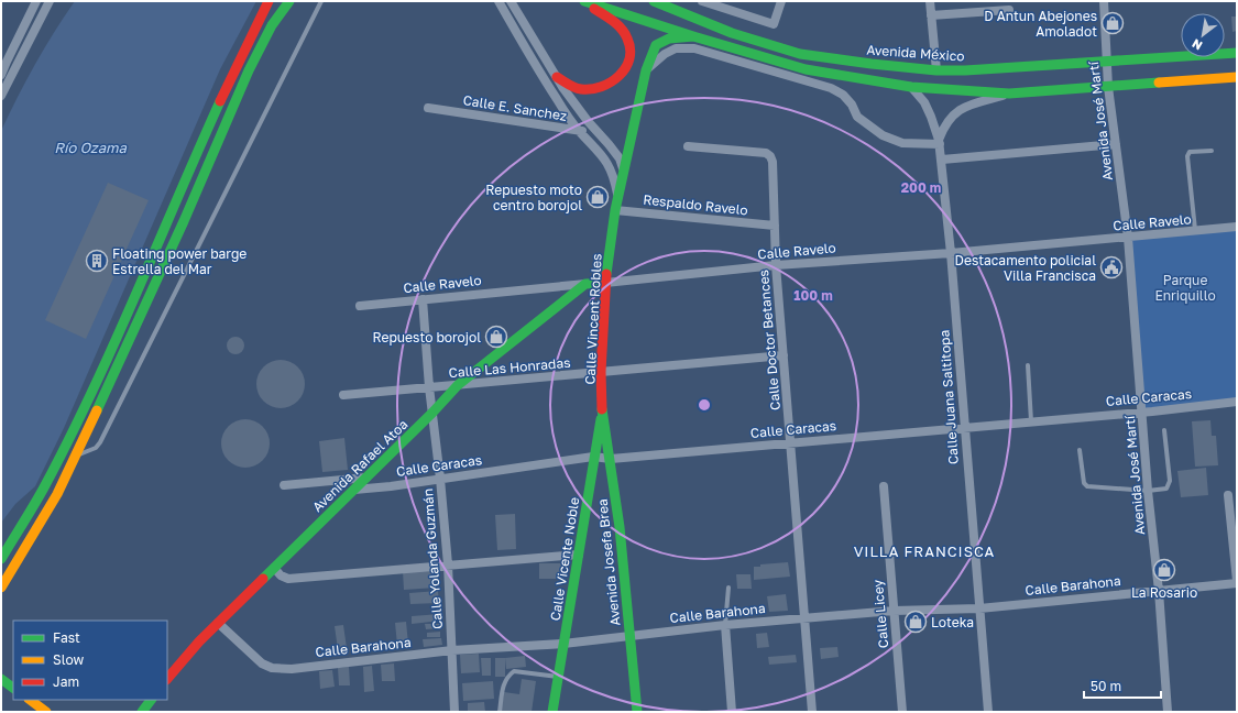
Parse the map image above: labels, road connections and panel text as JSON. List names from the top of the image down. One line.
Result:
{"streets":{"main road":["Avenida México","Calle Ravelo","Calle Vincent Robles","Avenida Rafael Atoa","Calle Vicente Noble","Avenida Josefa Brea"],"street":["Calle E. Sanchez","Avenida José Martí","Respaldo Ravelo","Calle Doctor Betances","Calle Las Honradas","Calle Juana Saltitopa","Calle Caracas","Calle Yolanda Guzmán","Calle Barahona","Calle Licey"]},"crossings":[["Avenida México","Avenida José Martí"],["Calle E. Sanchez","Calle Vincent Robles"],["Avenida José Martí","Calle Ravelo"],["Avenida José Martí","Calle Caracas"],["Avenida José Martí","Calle Barahona"],["Respaldo Ravelo","Calle Vincent Robles"],["Respaldo Ravelo","Calle Doctor Betances"],["Calle Ravelo","Calle Vincent Robles"],["Calle Ravelo","Calle Doctor Betances"],["Calle Ravelo","Calle Juana Saltitopa"],["Calle Ravelo","Avenida Rafael Atoa"],["Calle Ravelo","Calle Yolanda Guzmán"],["Calle Vincent Robles","Calle Las Honradas"],["Calle Vincent Robles","Calle Vicente Noble"],["Calle Vincent Robles","Avenida Josefa Brea"],["Calle Doctor Betances","Calle Las Honradas"],["Calle Doctor Betances","Calle Caracas"],["Calle Doctor Betances","Calle Barahona"],["Calle Las Honradas","Avenida Rafael Atoa"],["Calle Las Honradas","Calle Yolanda Guzmán"],["Calle Juana Saltitopa","Calle Caracas"],["Calle Juana Saltitopa","Calle Barahona"],["Calle Caracas","Avenida Rafael Atoa"],["Calle Caracas","Calle Yolanda Guzmán"],["Calle Caracas","Calle Vicente Noble"],["Calle Caracas","Avenida Josefa Brea"],["Avenida Rafael Atoa","Calle Yolanda Guzmán"],["Avenida Rafael Atoa","Calle Barahona"],["Calle Yolanda Guzmán","Calle Barahona"],["Calle Vicente Noble","Avenida Josefa Brea"],["Calle Vicente Noble","Calle Barahona"],["Avenida Josefa Brea","Calle Barahona"],["Calle Barahona","Calle Licey"]],"districts":["VILLA FRANCISCA"],"water":["Río Ozama"],"parks":["Parque Enriquillo"],"places":{"shop":["D Antun Abejones Amoladot","Repuesto moto centro borojol","Repuesto borojol","La Rosario","Loteka"],"building":["Floating power barge Estrella del Mar"],"public building":["Destacamento policial Villa Francisca"]},"legend":["Fast","Slow","Jam"],"scale_bar":"50 m","north":"bottom left","rings":["200 m","100 m"]}
